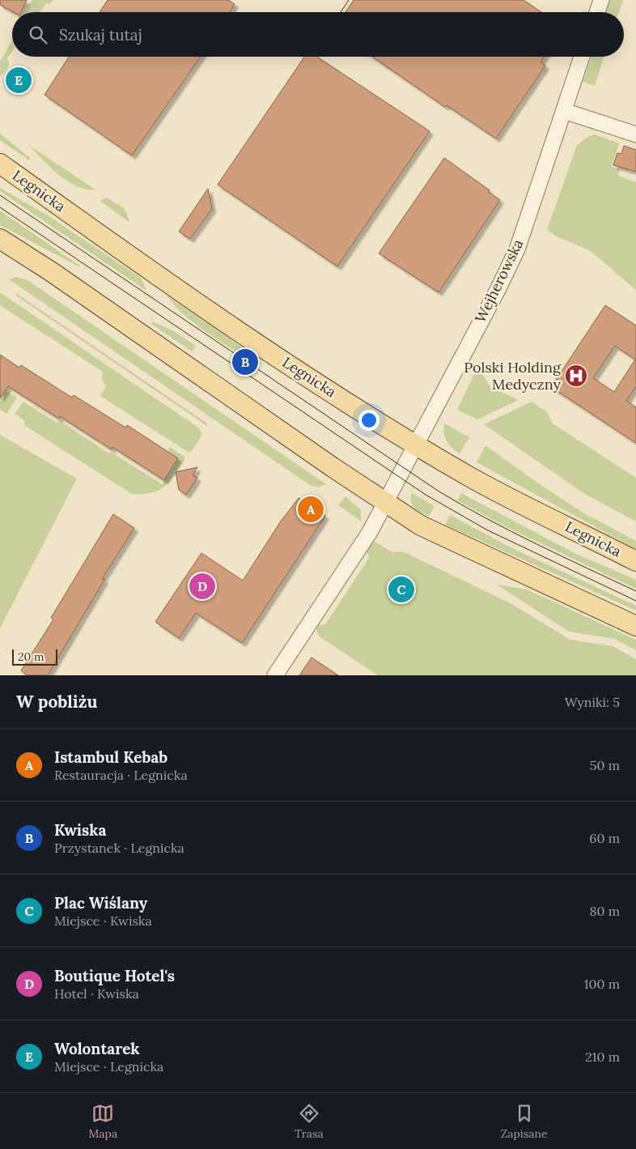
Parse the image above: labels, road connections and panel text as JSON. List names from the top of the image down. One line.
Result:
{"streets":{"main road":["Legnicka"],"street":["Wejherowska"]},"crossings":[["Legnicka","Wejherowska"]],"places":{"hospital":["Polski Holding Medyczny"]},"scale_bar":"20 m","page":{"search":"Szukaj tutaj","pins":["E","B","A","D","C"],"scale":"20 m","heading":["W pobliżu","Wyniki: 5"],"list":[{"mark":"A","name":"Istambul Kebab","note":"Restauracja · Legnicka","value":"50 m"},{"mark":"B","name":"Kwiska","note":"Przystanek · Legnicka","value":"60 m"},{"mark":"C","name":"Plac Wiślany","note":"Miejsce · Kwiska","value":"80 m"},{"mark":"D","name":"Boutique Hotel's","note":"Hotel · Kwiska","value":"100 m"},{"mark":"E","name":"Wolontarek","note":"Miejsce · Legnicka","value":"210 m"}],"nav":["Mapa","Trasa","Zapisane"]}}
